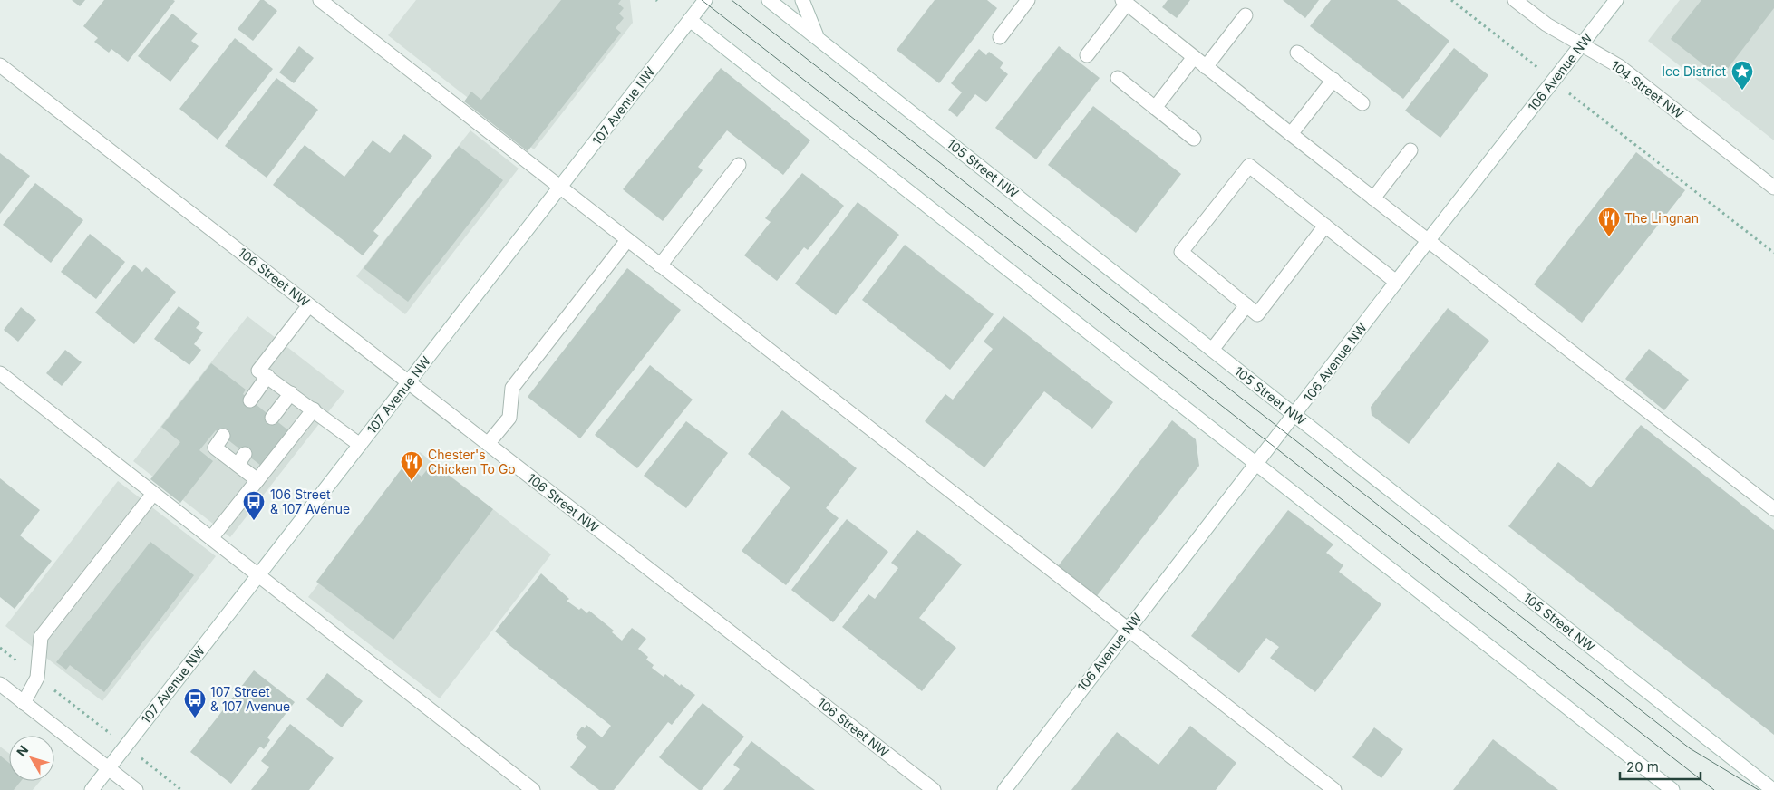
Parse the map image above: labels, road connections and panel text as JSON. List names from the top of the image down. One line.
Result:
{"streets":{"street":["106 Avenue NW","104 Street NW","107 Avenue NW","105 Street NW","106 Street NW"]},"crossings":[["106 Avenue NW","104 Street NW"],["106 Avenue NW","105 Street NW"],["107 Avenue NW","106 Street NW"]],"places":{"place":["Ice District"],"restaurant":["The Lingnan","Chester's Chicken To Go"],"bus stop":["106 Street & 107 Avenue","107 Street & 107 Avenue"]},"scale_bar":"20 m","north":"top left"}
